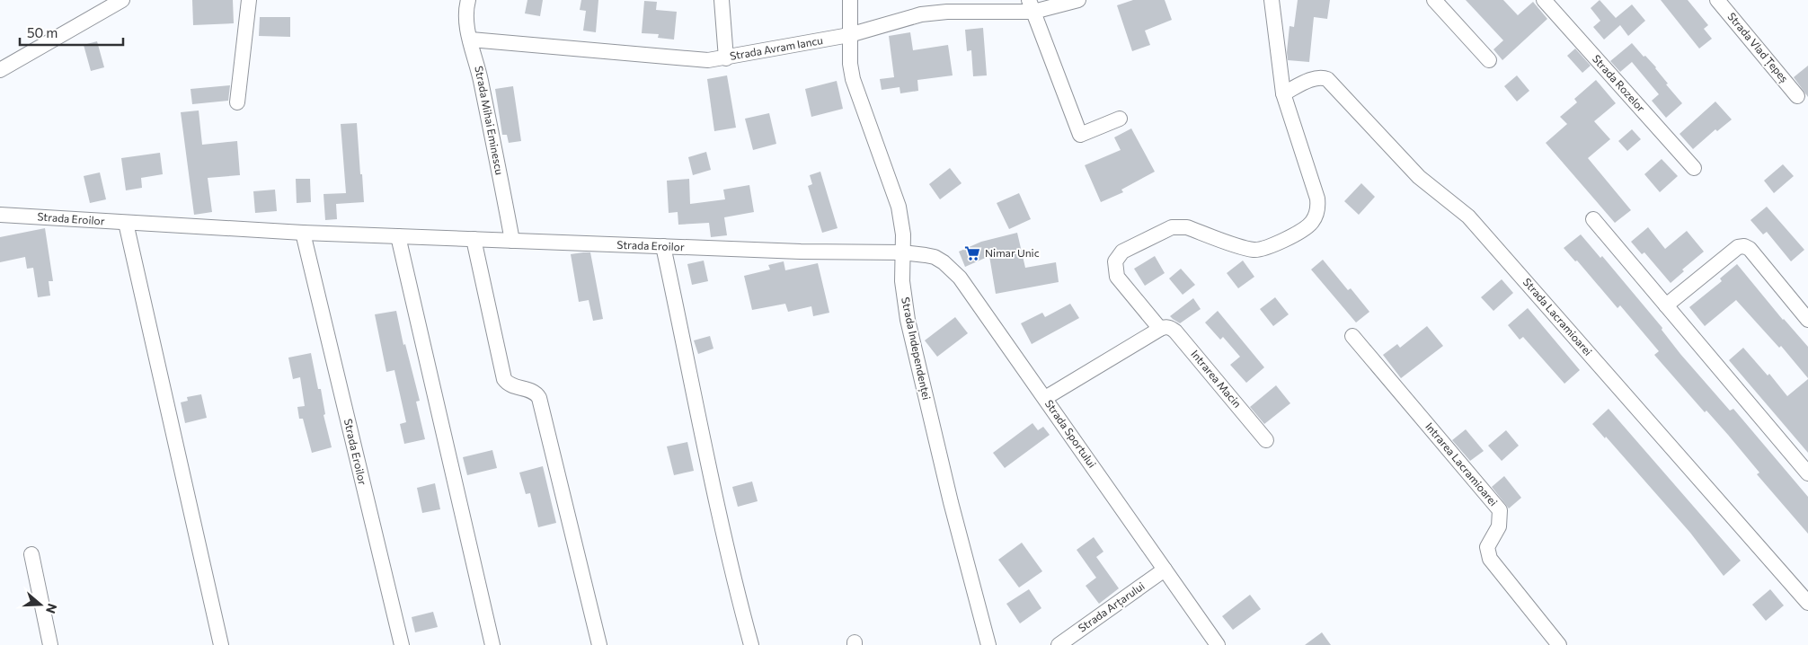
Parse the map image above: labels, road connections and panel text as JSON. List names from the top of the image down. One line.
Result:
{"streets":{"street":["Strada Vlad Țepeș","Strada Avram Iancu","Strada Rozelor","Strada Mihai Eminescu","Strada Eroilor","Strada Lacramioarei","Strada Independenței","Intrarea Macin","Strada Sportului","Intrarea Lacramioarei","Strada Arțarului"]},"crossings":[["Strada Avram Iancu","Strada Mihai Eminescu"],["Strada Avram Iancu","Strada Independenței"],["Strada Mihai Eminescu","Strada Eroilor"],["Strada Eroilor","Strada Independenței"],["Strada Eroilor","Strada Sportului"],["Strada Independenței","Strada Sportului"],["Strada Sportului","Strada Arțarului"]],"places":{"supermarket":["Nimar Unic"]},"scale_bar":"50 m","north":"right"}
